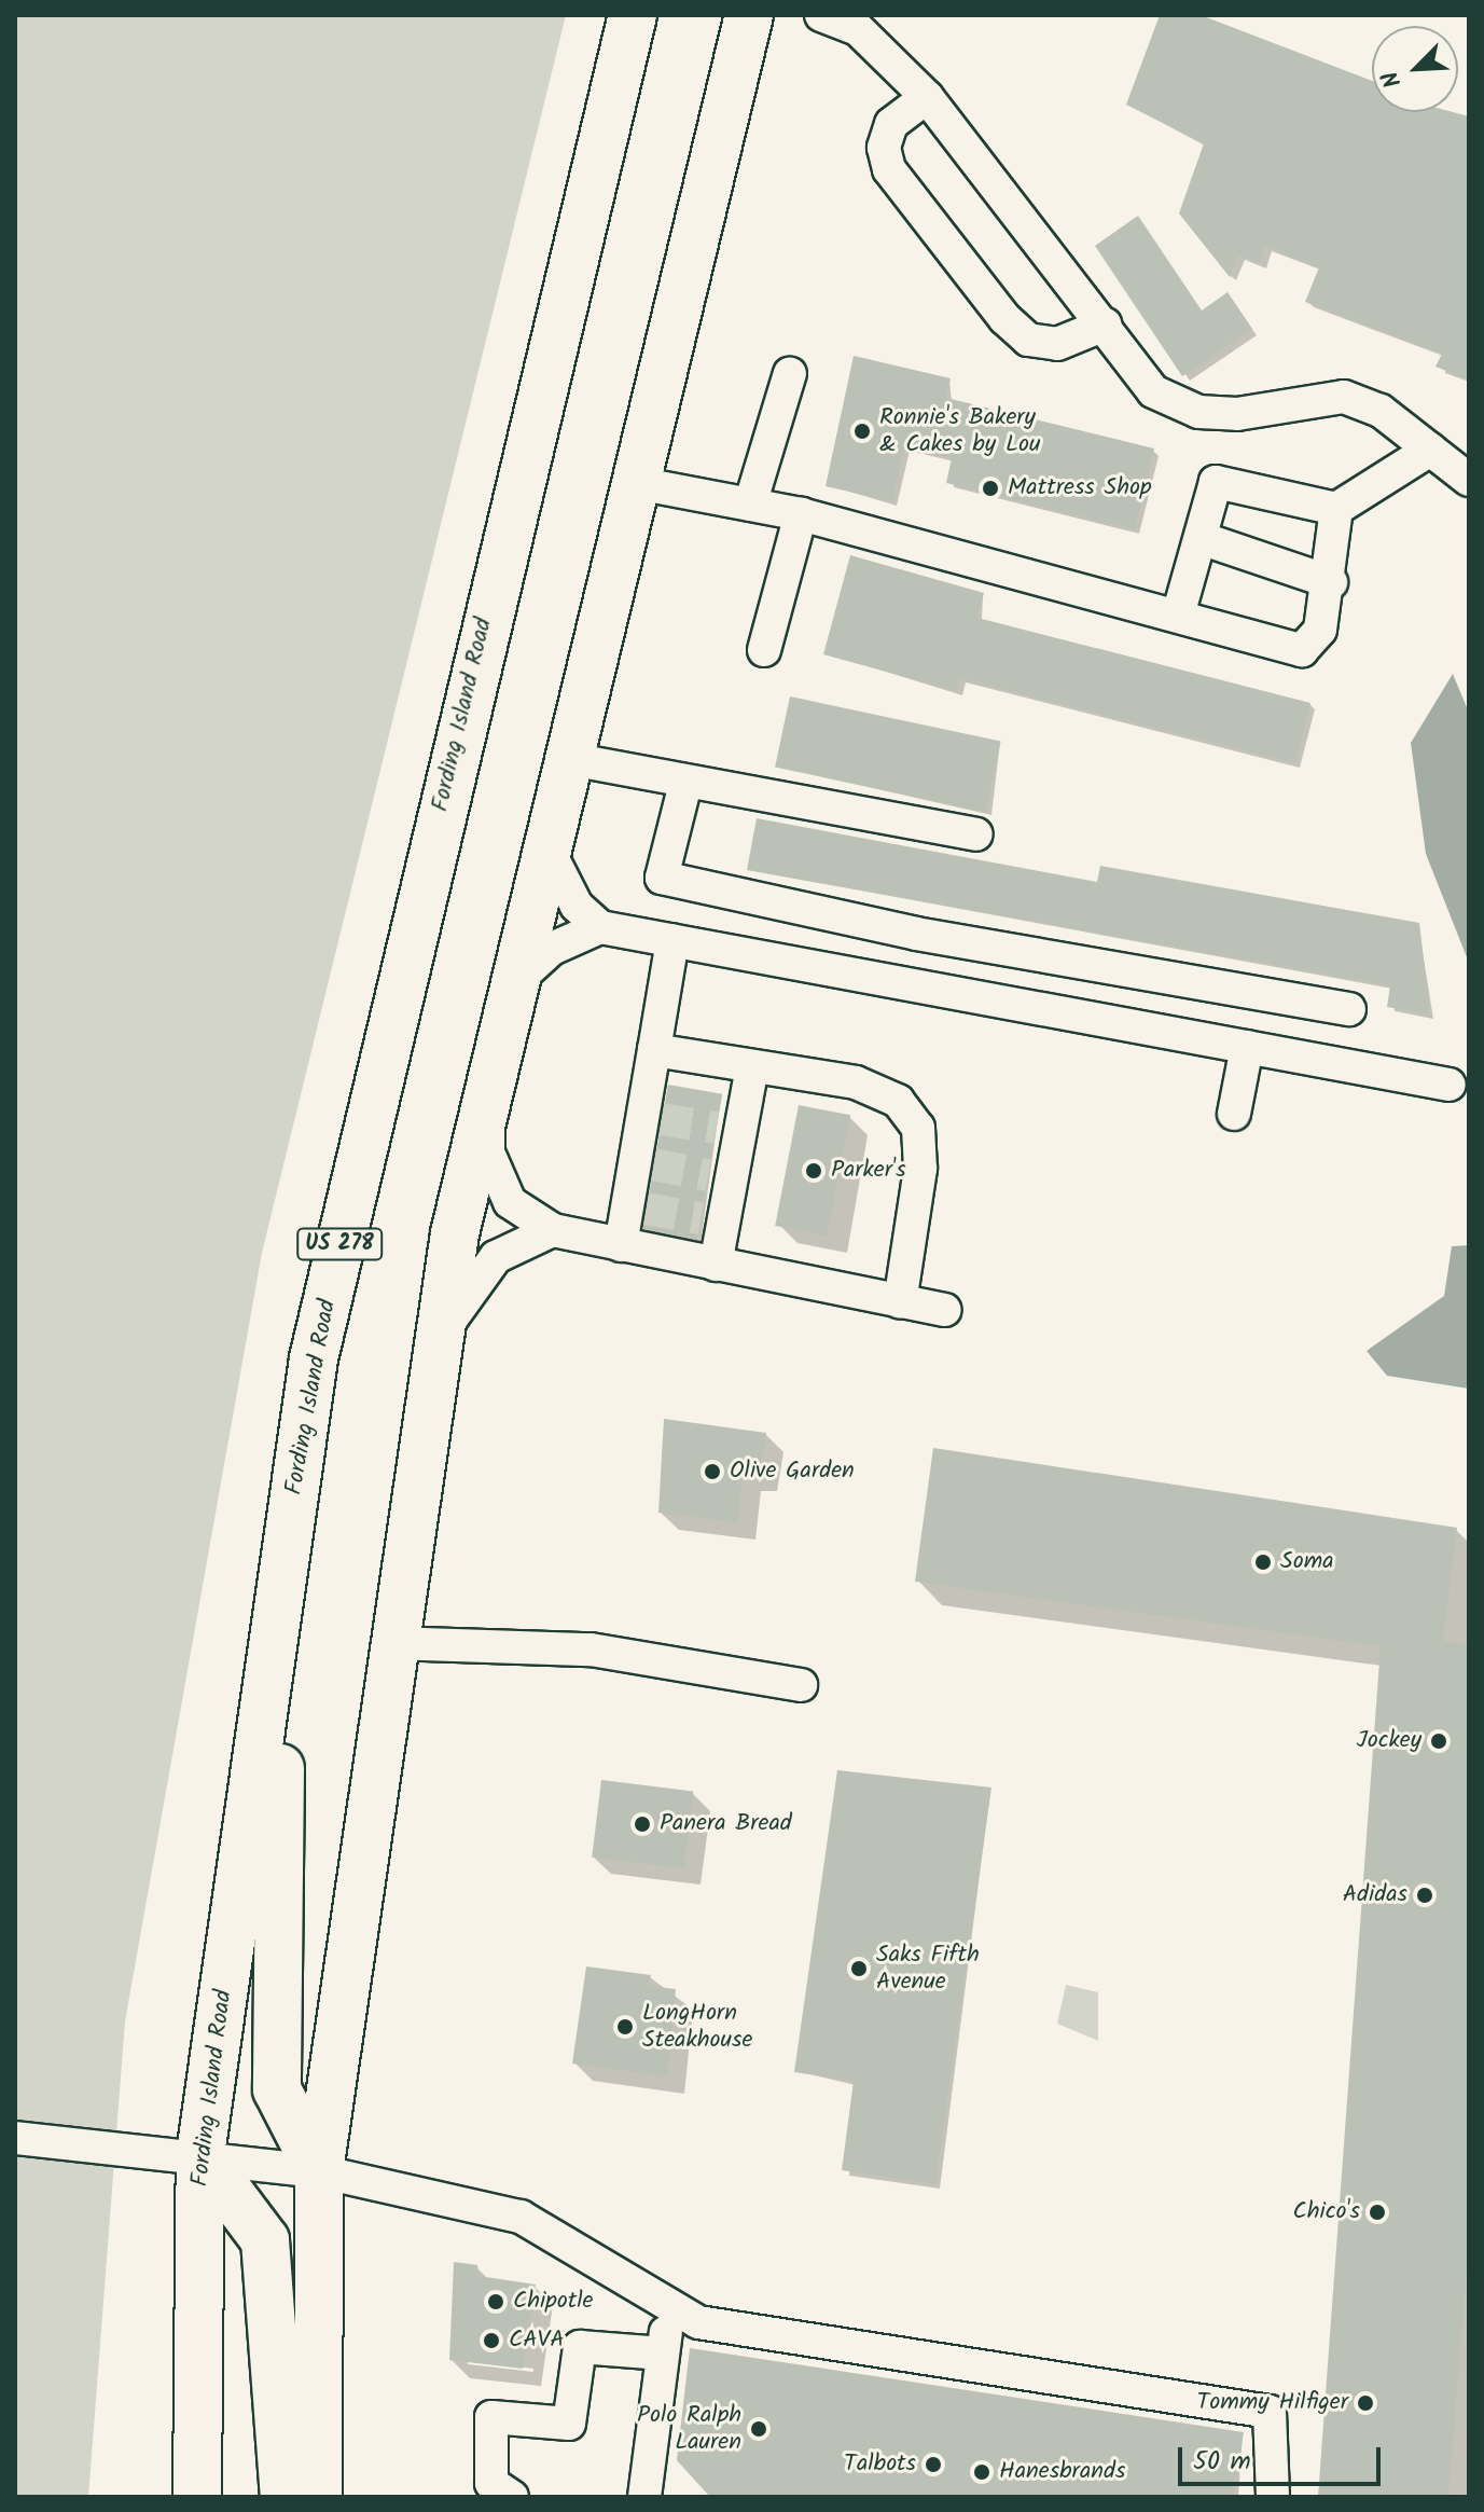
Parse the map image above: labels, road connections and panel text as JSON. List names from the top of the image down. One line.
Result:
{"streets":{"highway":["Fording Island Road","US 278"]},"places":["Ronnie's Bakery & Cakes by Lou","Mattress Shop","Parker's","Olive Garden","Soma","Jockey","Panera Bread","Adidas","Saks Fifth Avenue","LongHorn Steakhouse","Chico's","Chipotle","CAVA","Tommy Hilfiger","Polo Ralph Lauren","Talbots","Hanesbrands"],"scale_bar":"50 m","north":"bottom left"}
